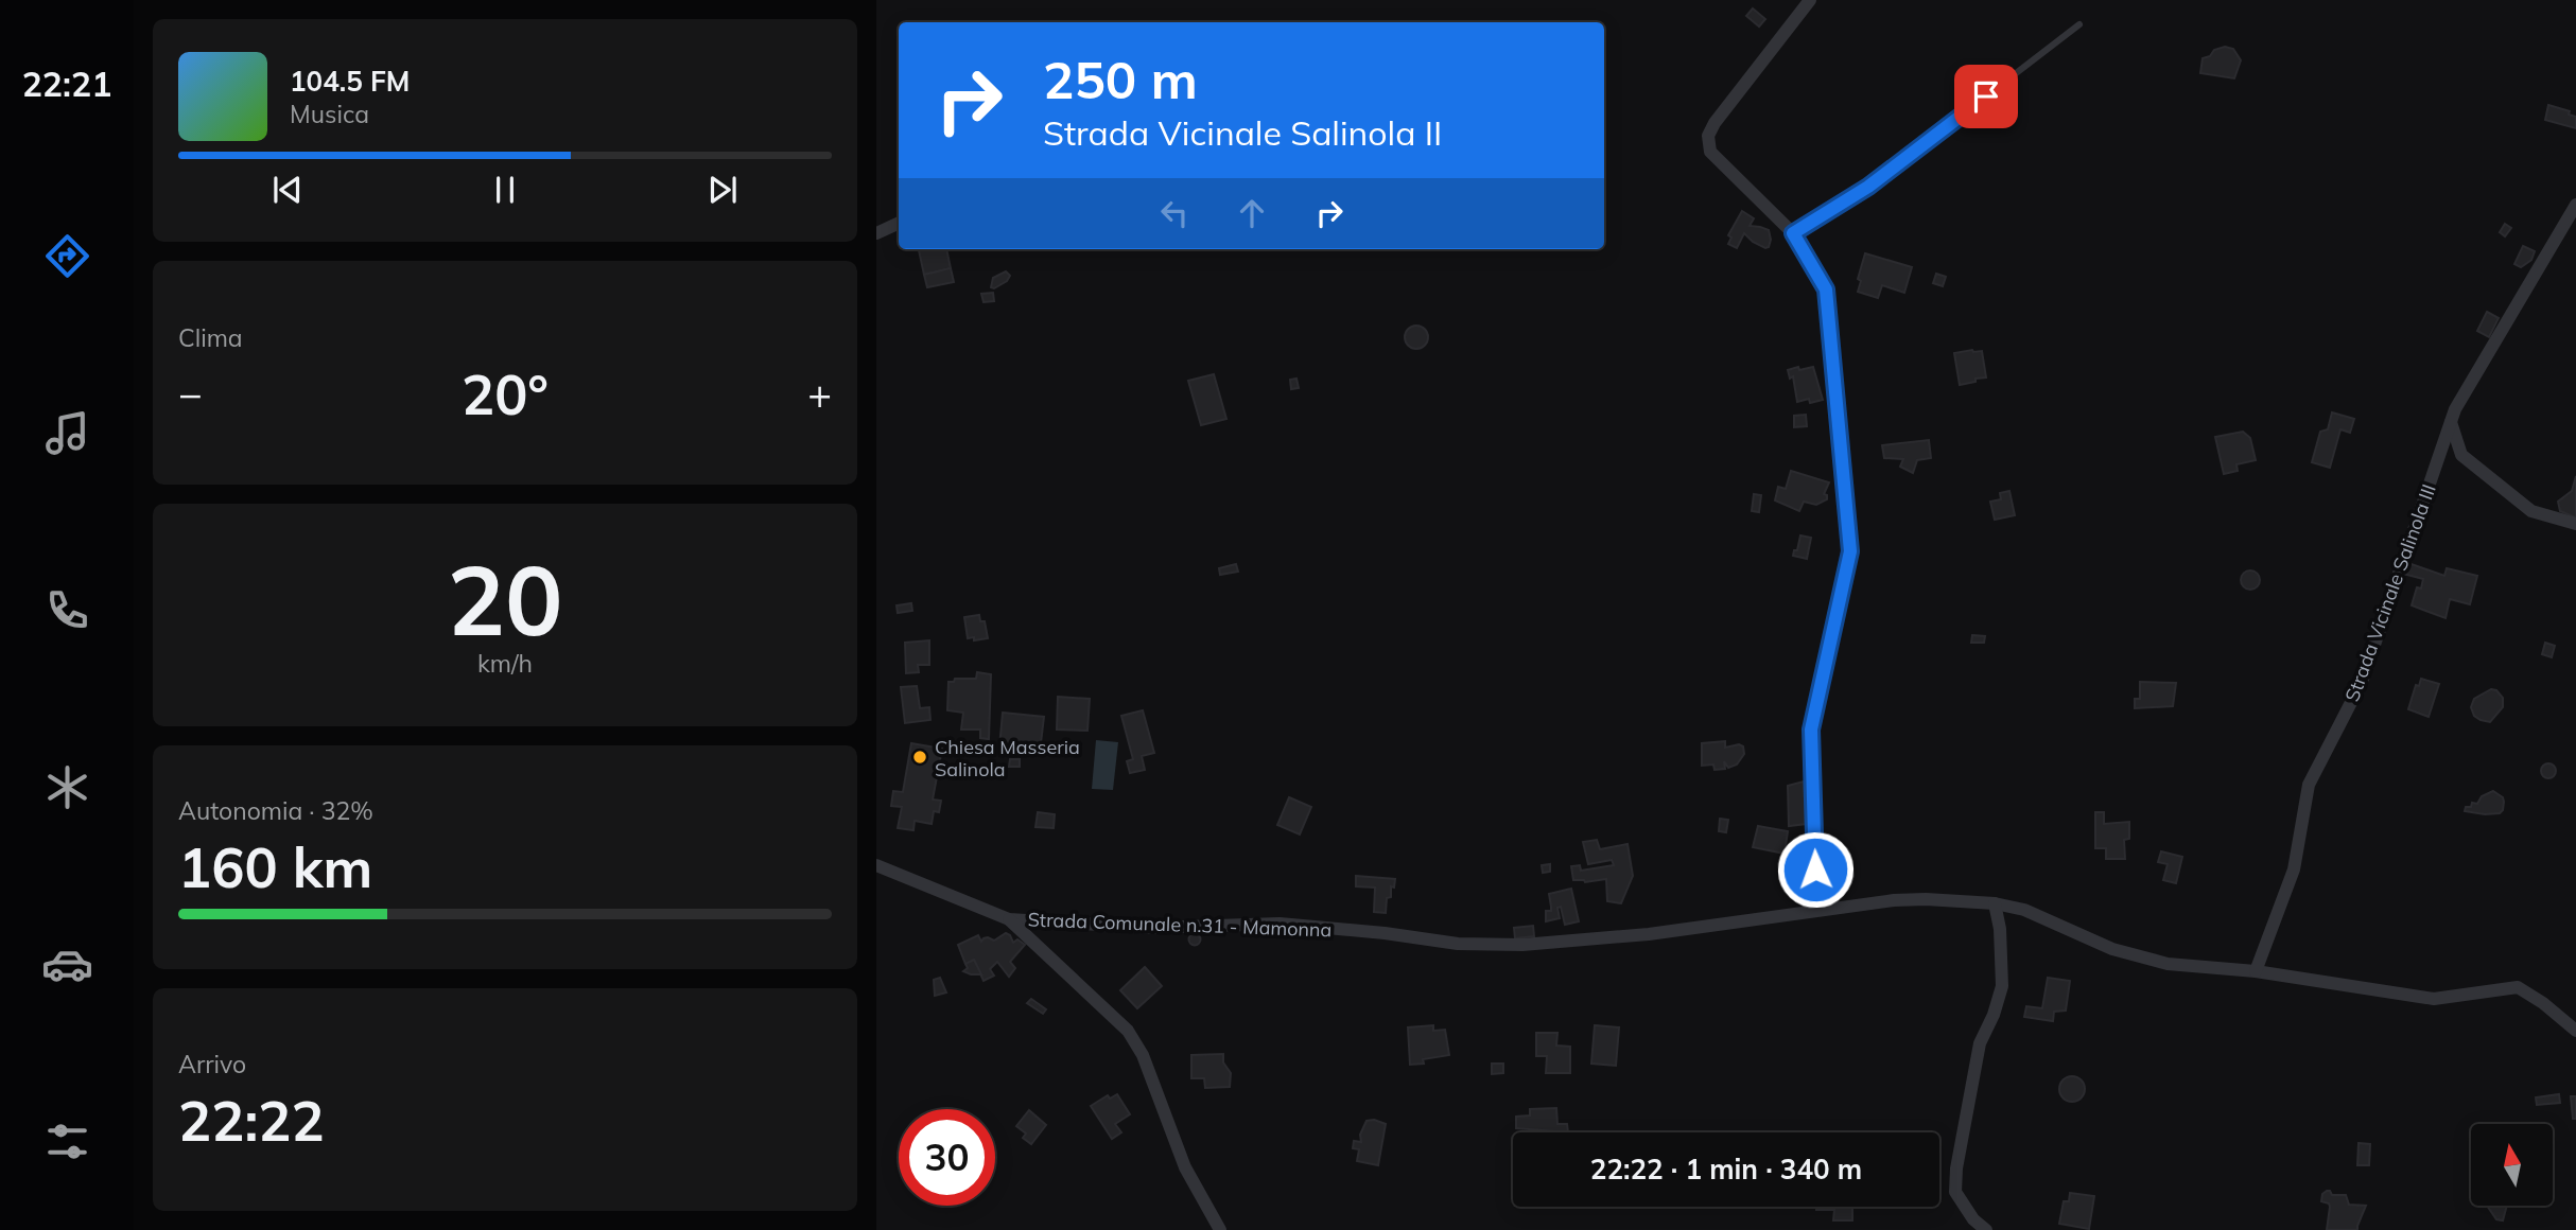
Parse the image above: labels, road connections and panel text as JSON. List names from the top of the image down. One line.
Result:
{"streets":{"street":["Strada Vicinale Salinola III","Strada Comunale n.31 - Mamonna"]},"crossings":[["Strada Vicinale Salinola III","Strada Comunale n.31 - Mamonna"]],"places":["Chiesa Masseria Salinola"],"north":"top","page":{"tabs":"22:21","turn":["250 m","Strada Vicinale Salinola II"],"song":["104.5 FM","Musica"],"tile":["Clima",["20","km/h"],["Autonomia · 32%","160 km"],["Arrivo","22:22"]],"heat":["−","20°","+"],"limit":"30","trip":"22:22 · 1 min · 340 m"}}
